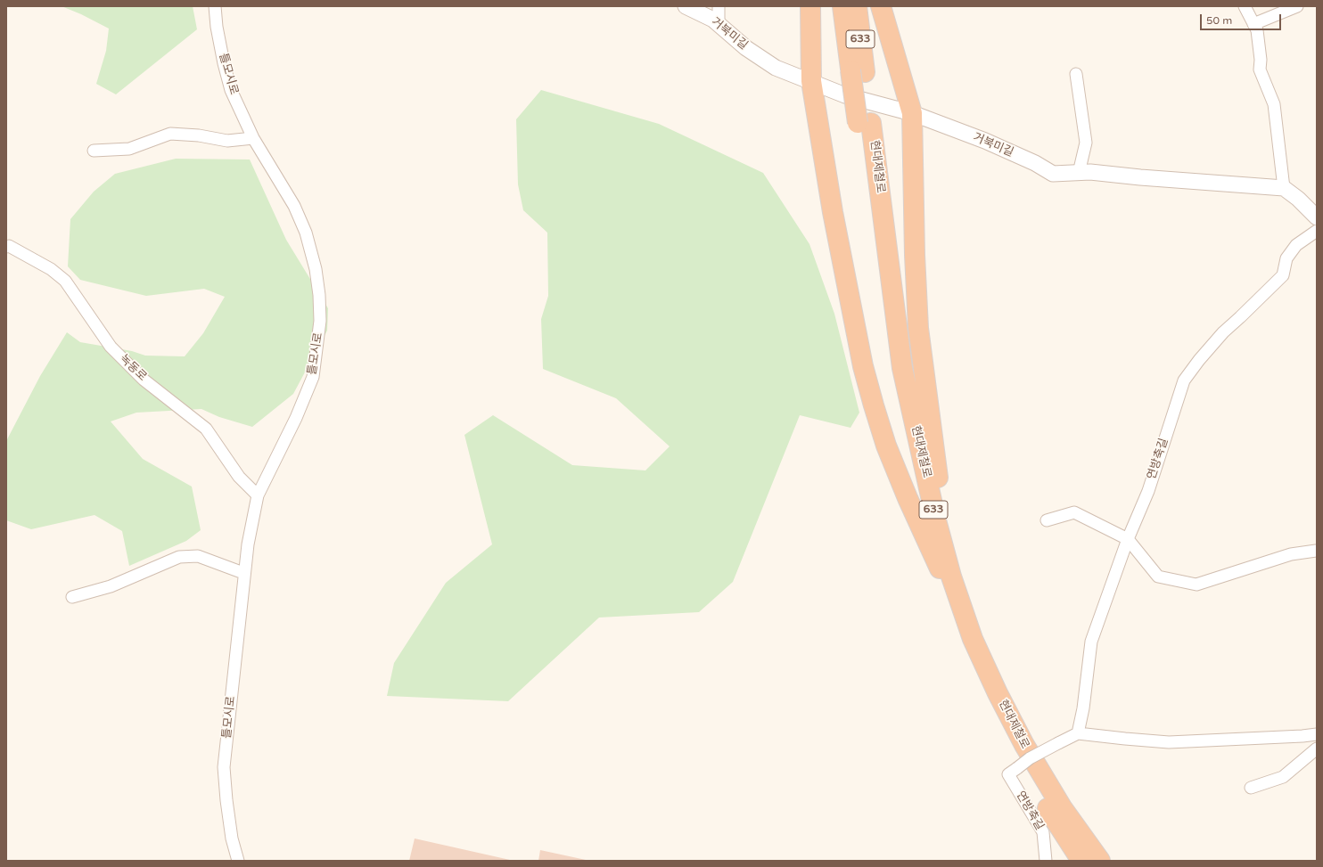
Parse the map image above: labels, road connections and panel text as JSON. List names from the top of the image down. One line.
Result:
{"streets":{"highway":["633","현대제철로"],"street":["거북미길","틀모시로","녹동로","연방축길"]},"crossings":[["틀모시로","녹동로"]],"scale_bar":"50 m"}
